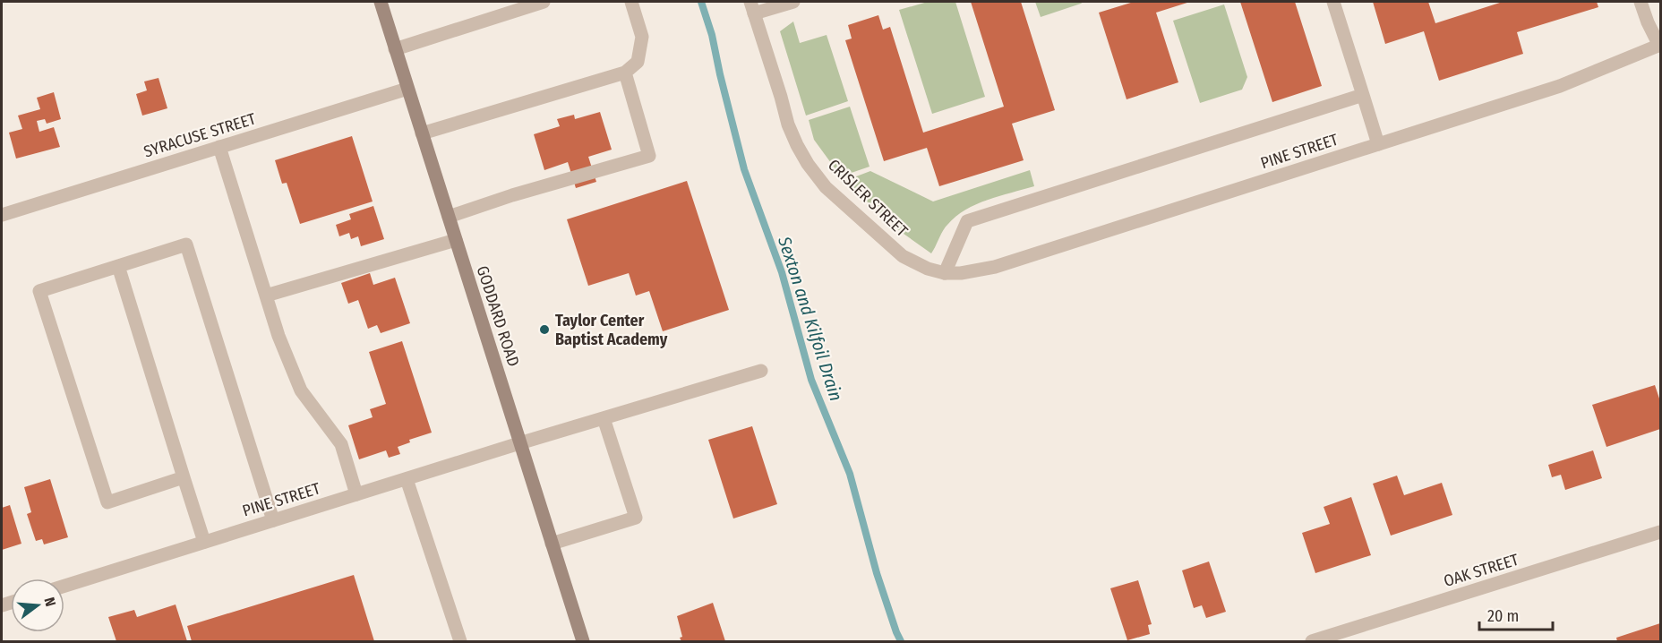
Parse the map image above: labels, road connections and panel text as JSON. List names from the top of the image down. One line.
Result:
{"streets":{"main road":["GODDARD ROAD"],"street":["SYRACUSE STREET","PINE STREET","CRISLER STREET","OAK STREET"]},"crossings":[["SYRACUSE STREET","GODDARD ROAD"],["PINE STREET","CRISLER STREET"],["PINE STREET","GODDARD ROAD"]],"water":["Sexton and Kilfoil Drain"],"places":["Taylor Center Baptist Academy"],"scale_bar":"20 m","north":"right"}
